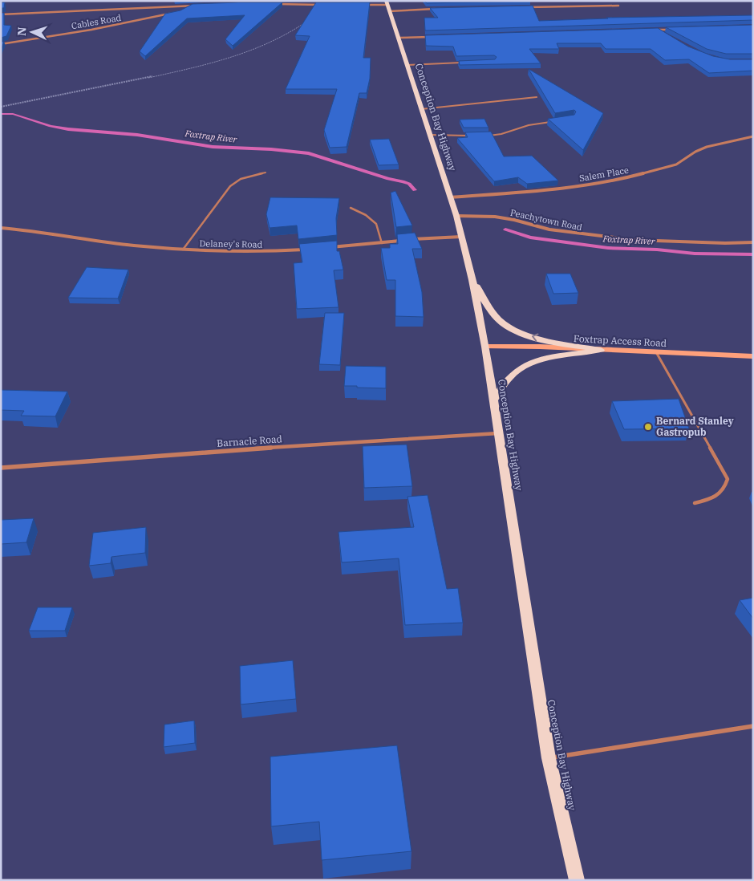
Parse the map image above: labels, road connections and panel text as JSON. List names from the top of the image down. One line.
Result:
{"streets":{"main road":["Conception Bay Highway","Foxtrap Access Road"],"street":["Cables Road","Salem Place","Peachytown Road","Delaney's Road","Barnacle Road"]},"crossings":[["Conception Bay Highway","Salem Place"],["Conception Bay Highway","Peachytown Road"],["Conception Bay Highway","Foxtrap Access Road"],["Conception Bay Highway","Barnacle Road"]],"water":["Foxtrap River"],"places":["Bernard Stanley Gastropub"],"north":"left"}
